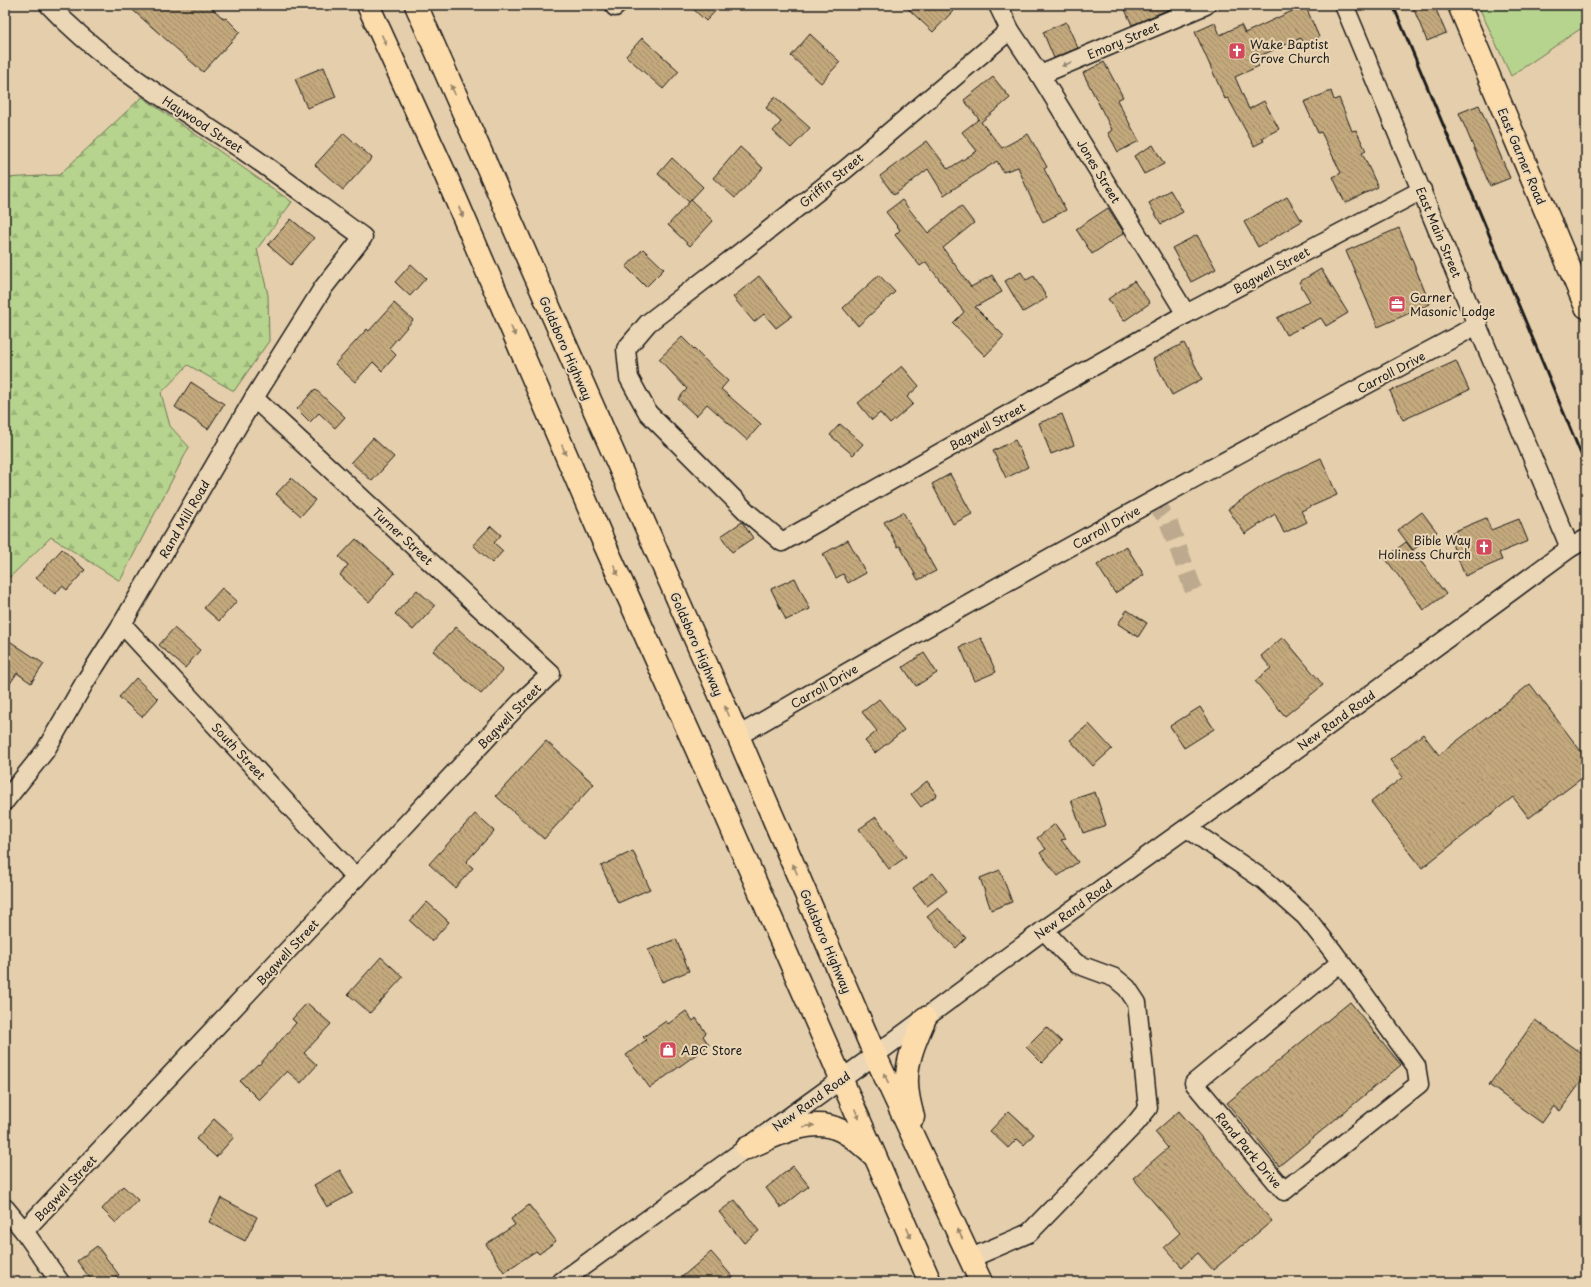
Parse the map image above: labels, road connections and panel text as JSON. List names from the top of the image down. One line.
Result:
{"streets":{"main road":["East Garner Road","Goldsboro Highway"],"street":["Emory Street","Haywood Street","Jones Street","Griffin Street","East Main Street","Bagwell Street","Carroll Drive","Rand Mill Road","Turner Street","New Rand Road","South Street","Rand Park Drive"]},"crossings":[["Emory Street","Jones Street"],["Haywood Street","Rand Mill Road"],["Jones Street","Griffin Street"],["Jones Street","Bagwell Street"],["Griffin Street","Bagwell Street"],["East Main Street","Bagwell Street"],["East Main Street","Carroll Drive"],["East Main Street","New Rand Road"],["Bagwell Street","Turner Street"],["Bagwell Street","South Street"],["Goldsboro Highway","Carroll Drive"],["Goldsboro Highway","New Rand Road"],["Rand Mill Road","Turner Street"],["Rand Mill Road","South Street"],["New Rand Road","Rand Park Drive"]],"one_way":["Emory Street"],"places":{"church":["Wake Baptist Grove Church","Bible Way Holiness Church"],"office":["Garner Masonic Lodge"],"shop":["ABC Store"]}}
